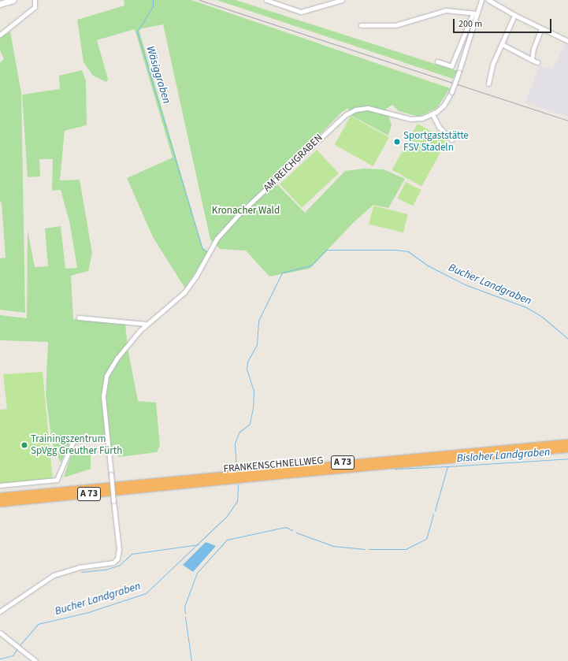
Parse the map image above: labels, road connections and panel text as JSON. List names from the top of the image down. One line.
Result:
{"streets":{"highway":["A 73","FRANKENSCHNELLWEG"],"street":["AM REICHGRABEN"]},"water":["Wäsiggraben","Bucher Landgraben","Bisloher Landgraben"],"parks":["Kronacher Wald"],"places":["Sportgaststätte FSV Stadeln","Trainingszentrum SpVgg Greuther Fürth"],"scale_bar":"200 m"}
